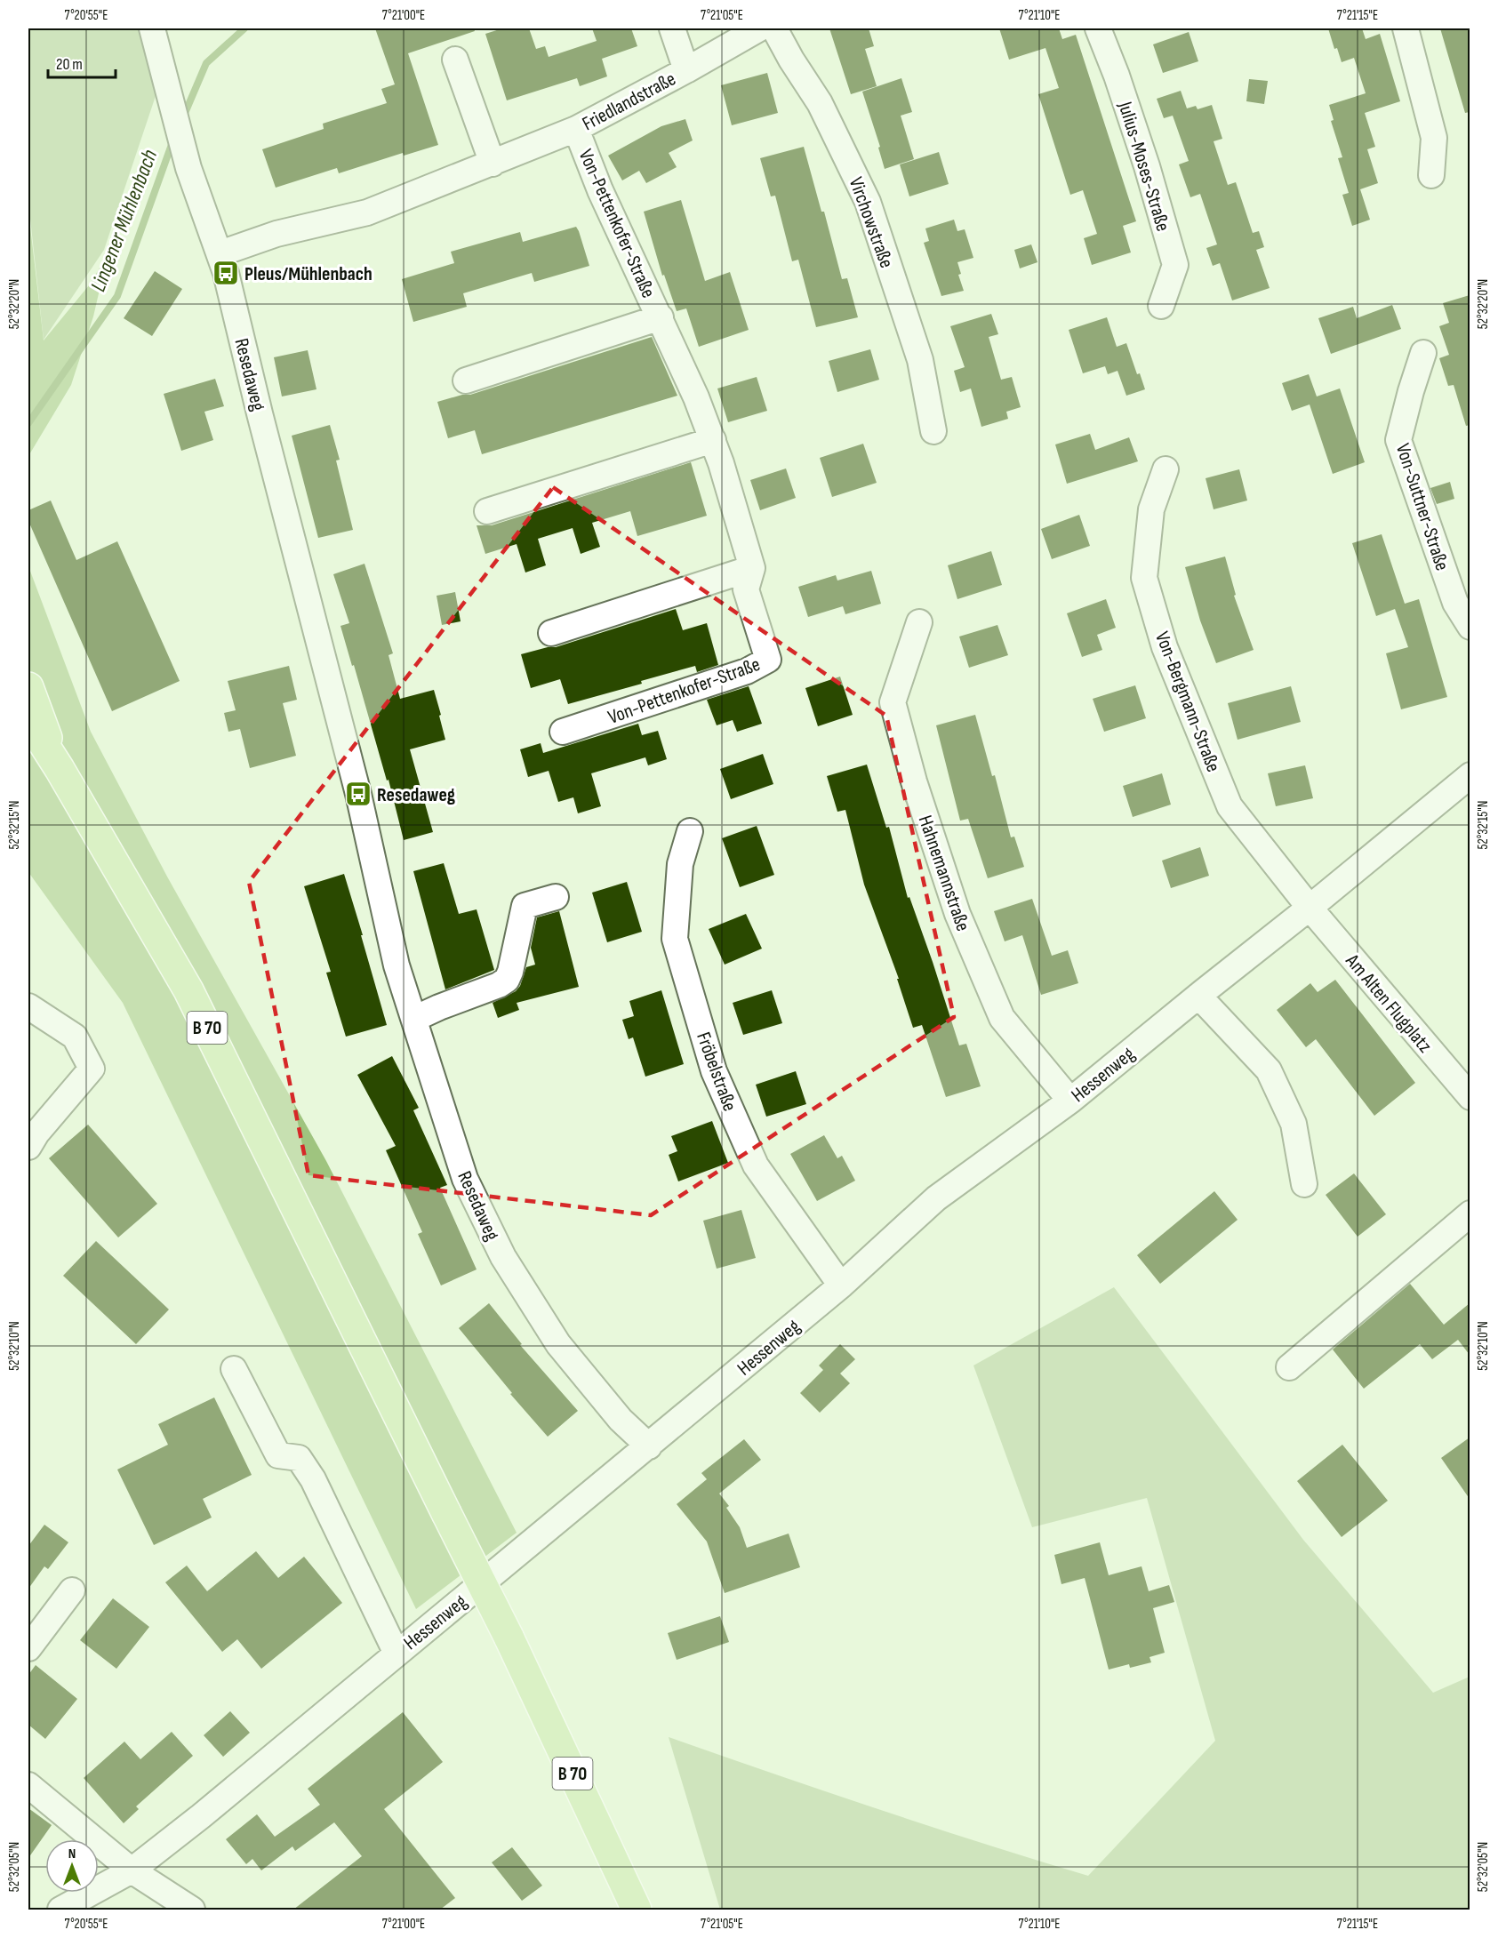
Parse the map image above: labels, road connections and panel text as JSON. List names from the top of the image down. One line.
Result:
{"streets":{"main road":["B 70"],"street":["Friedlandstraße","Julius-Moses-Straße","Virchowstraße","Von-Pettenkofer-Straße","Resedaweg","Von-Suttner-Straße","Von-Bergmann-Straße","Hahnemannstraße","Am Alten Flugplatz","Fröbelstraße","Hessenweg"]},"crossings":[["Friedlandstraße","Von-Pettenkofer-Straße"],["Friedlandstraße","Resedaweg"],["Resedaweg","Hessenweg"],["Von-Bergmann-Straße","Am Alten Flugplatz"],["Von-Bergmann-Straße","Hessenweg"],["Hahnemannstraße","Hessenweg"],["Am Alten Flugplatz","Hessenweg"],["Fröbelstraße","Hessenweg"]],"water":["Lingener Mühlenbach"],"places":{"bus stop":["Pleus/Mühlenbach","Resedaweg"]},"scale_bar":"20 m","north":"top","coordinates":["7°20'55\"E","7°21'00\"E","7°21'05\"E","7°21'10\"E","7°21'15\"E","52°32'20\"N","52°32'15\"N","52°32'10\"N","52°32'05\"N"]}
